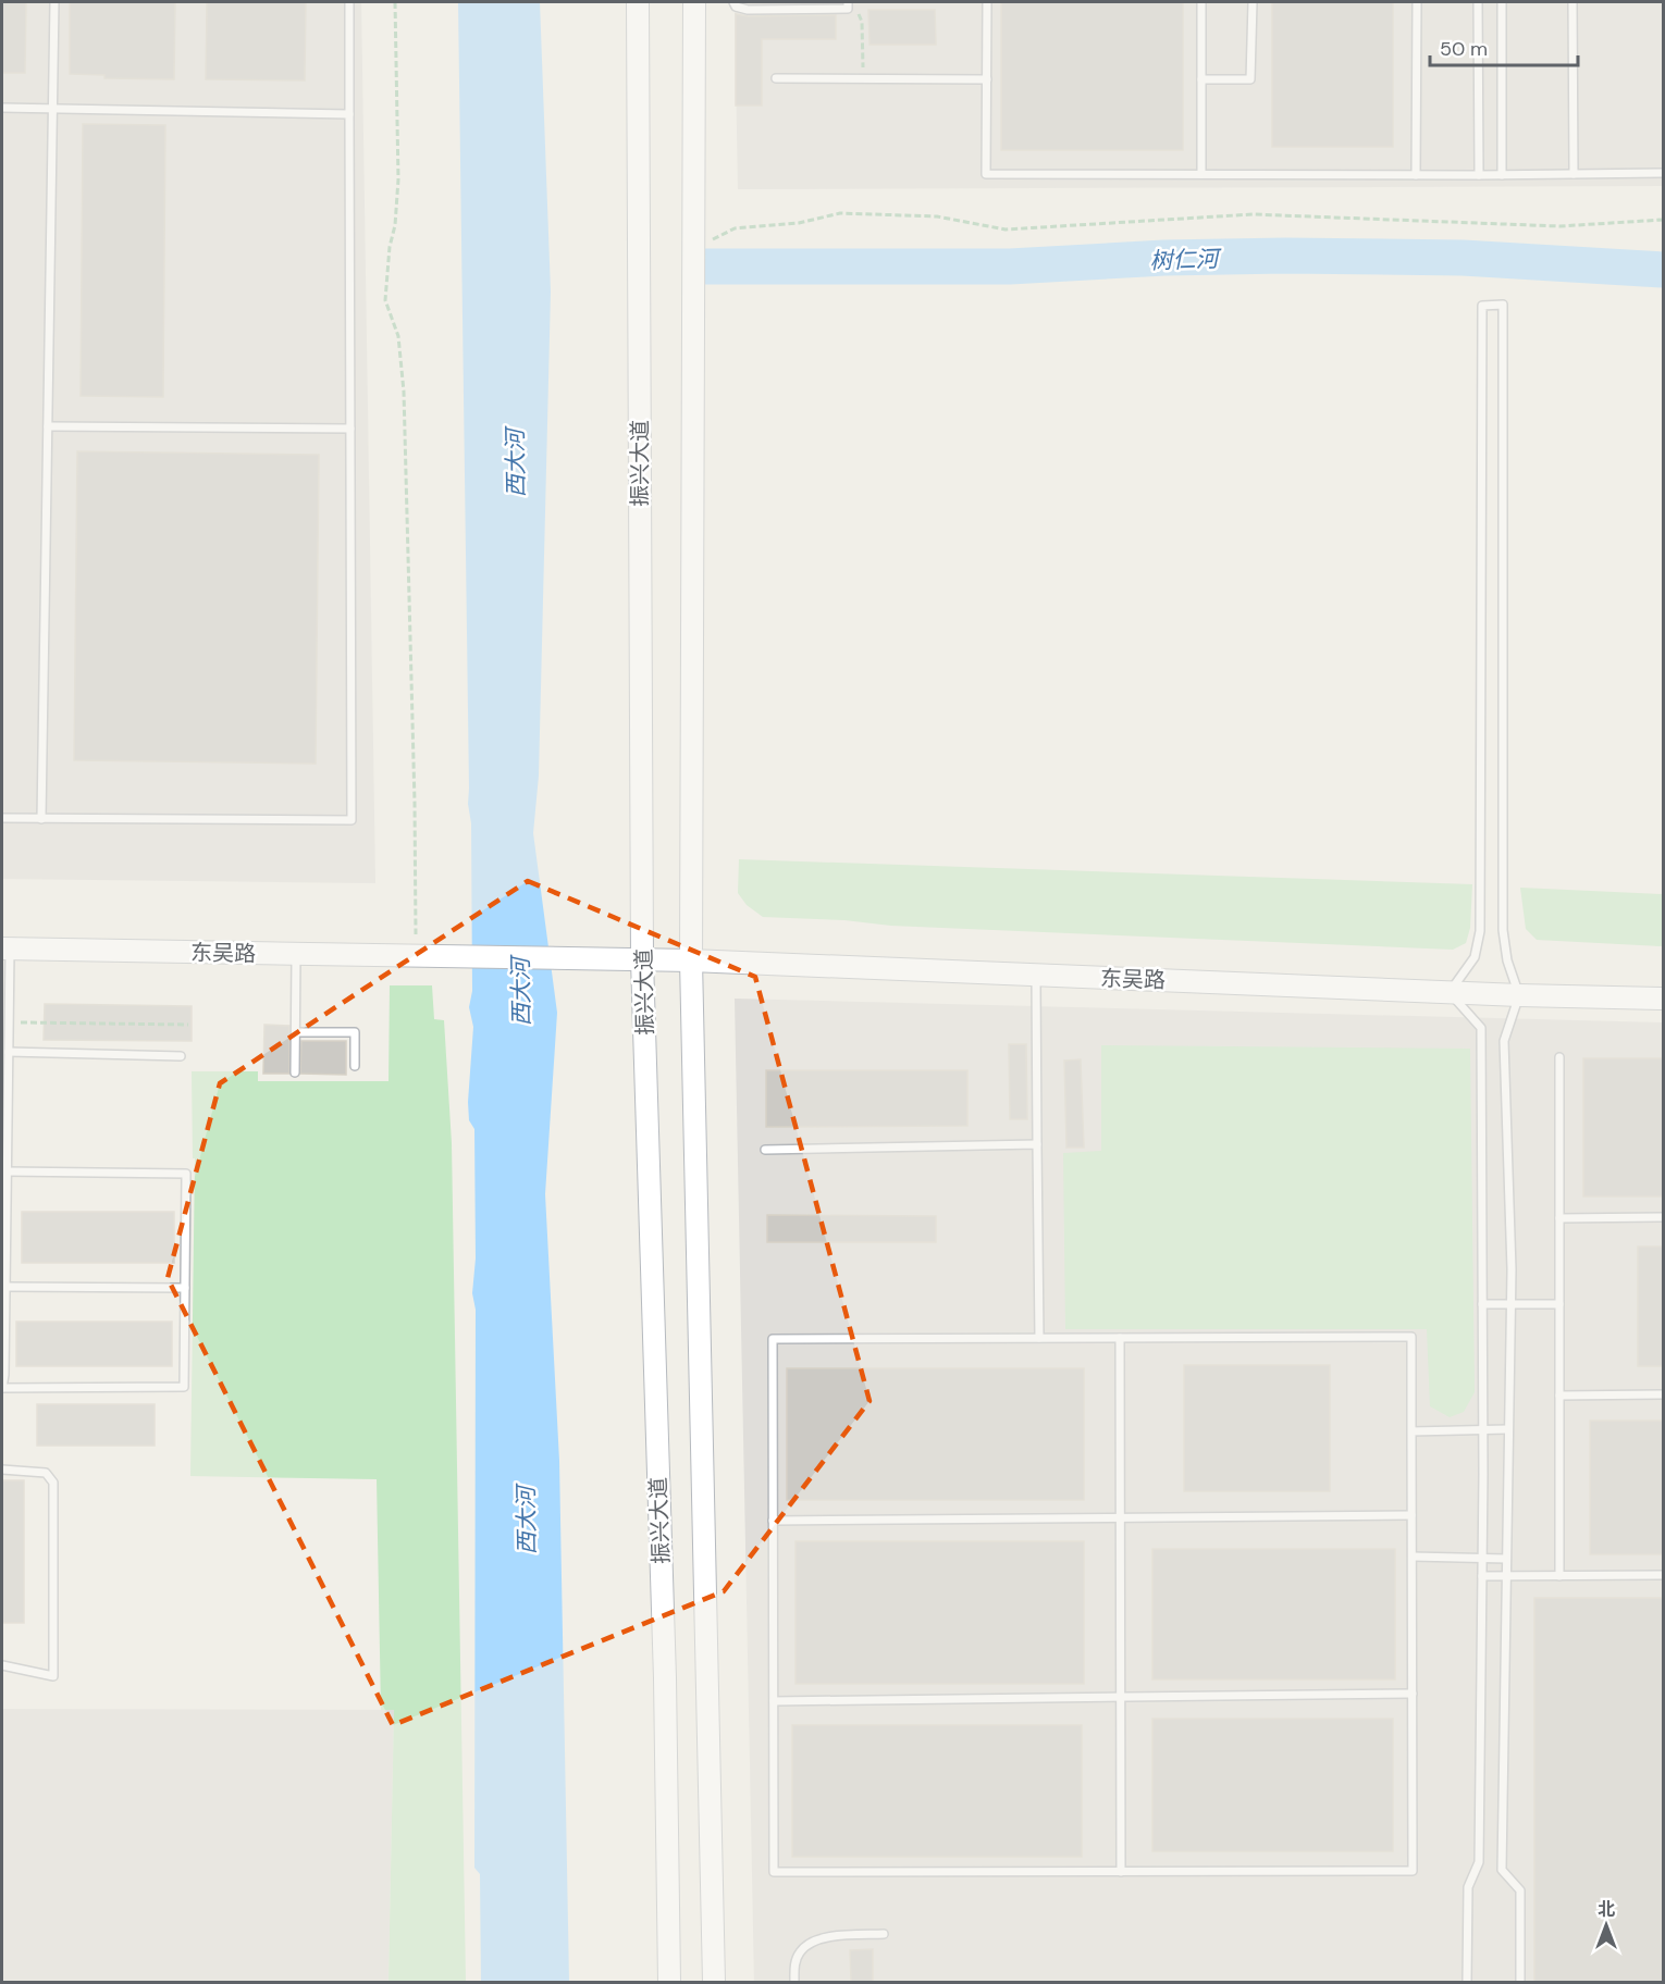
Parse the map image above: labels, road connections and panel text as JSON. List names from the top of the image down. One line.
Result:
{"streets":{"main road":["振兴大道","东吴路"]},"crossings":[["振兴大道","东吴路"]],"water":["树仁河","西大河"],"scale_bar":"50 m","north":"top"}
